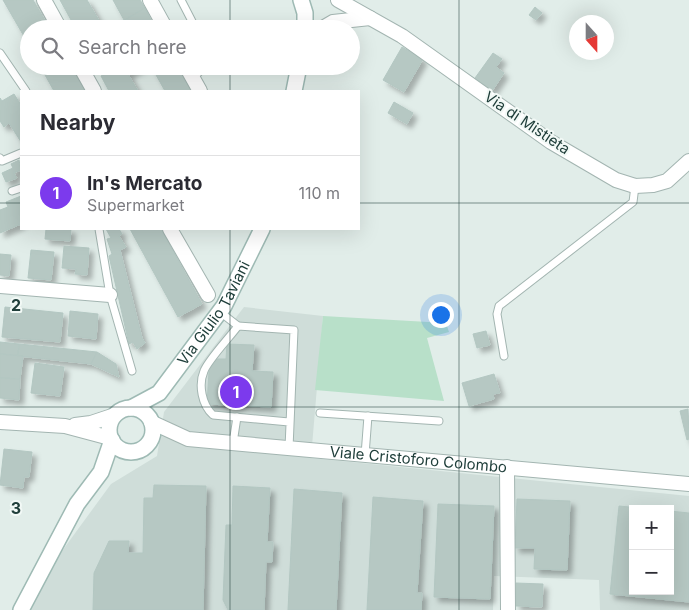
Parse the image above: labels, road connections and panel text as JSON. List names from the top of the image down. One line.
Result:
{"streets":{"main road":["Via Giulio Taviani","Viale Cristoforo Colombo"],"street":["Via di Mistieta"]},"crossings":[["Via Giulio Taviani","Viale Cristoforo Colombo"]],"north":"bottom","page":{"search":"Search here","heading":"Nearby","list":[{"mark":"1","name":"In's Mercato","note":"Supermarket","value":"110 m"}],"pins":"1","map_buttons":["+","−"]},"grid":{"rows":["2","3"]}}
